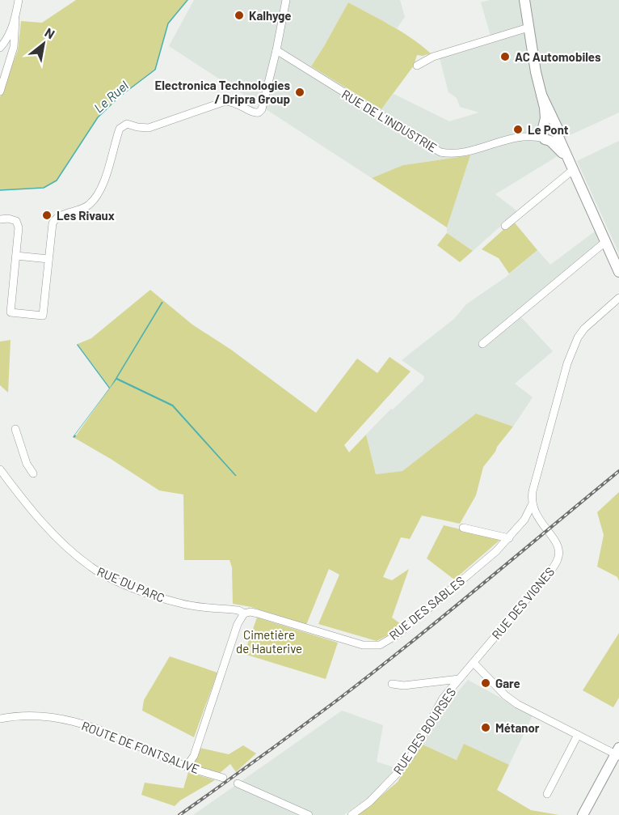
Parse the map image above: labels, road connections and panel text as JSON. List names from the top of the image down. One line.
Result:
{"streets":{"street":["RUE DE L'INDUSTRIE","RUE DU PARC","RUE DES VIGNES","RUE DES SABLES","RUE DES BOURSES","ROUTE DE FONTSALIVE"]},"crossings":[["RUE DU PARC","RUE DES SABLES"],["RUE DES VIGNES","RUE DES BOURSES"]],"water":["Le Ruel"],"parks":["Cimetière de Hauterive"],"places":["Kalhyge","AC Automobiles","Electronica Technologies / Dripra Group","Le Pont","Les Rivaux","Gare","Métanor"],"north":"top right"}
